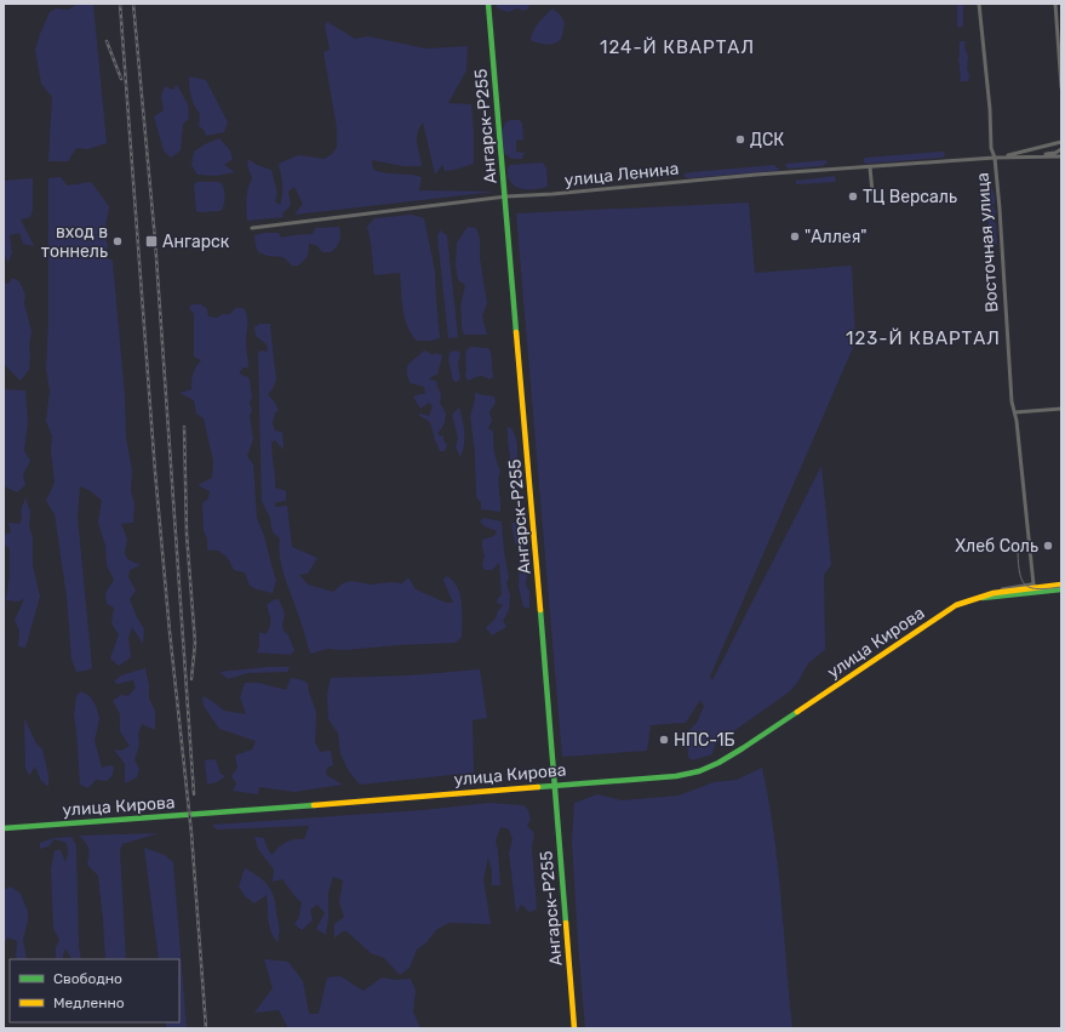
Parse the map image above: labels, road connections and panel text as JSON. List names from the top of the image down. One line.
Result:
{"streets":{"street":["Ангарск-Р255","улица Ленина","Восточная улица","улица Кирова"]},"crossings":[["Ангарск-Р255","улица Ленина"],["Ангарск-Р255","улица Кирова"],["улица Ленина","Восточная улица"],["Восточная улица","улица Кирова"]],"districts":["124-Й КВАРТАЛ","123-Й КВАРТАЛ"],"places":{"other":["ДСК","ТЦ Версаль","\"Аллея\"","вход в тоннель","Хлеб Соль","НПС-1Б"],"transit":["Ангарск"]},"legend":["Свободно","Медленно"]}
